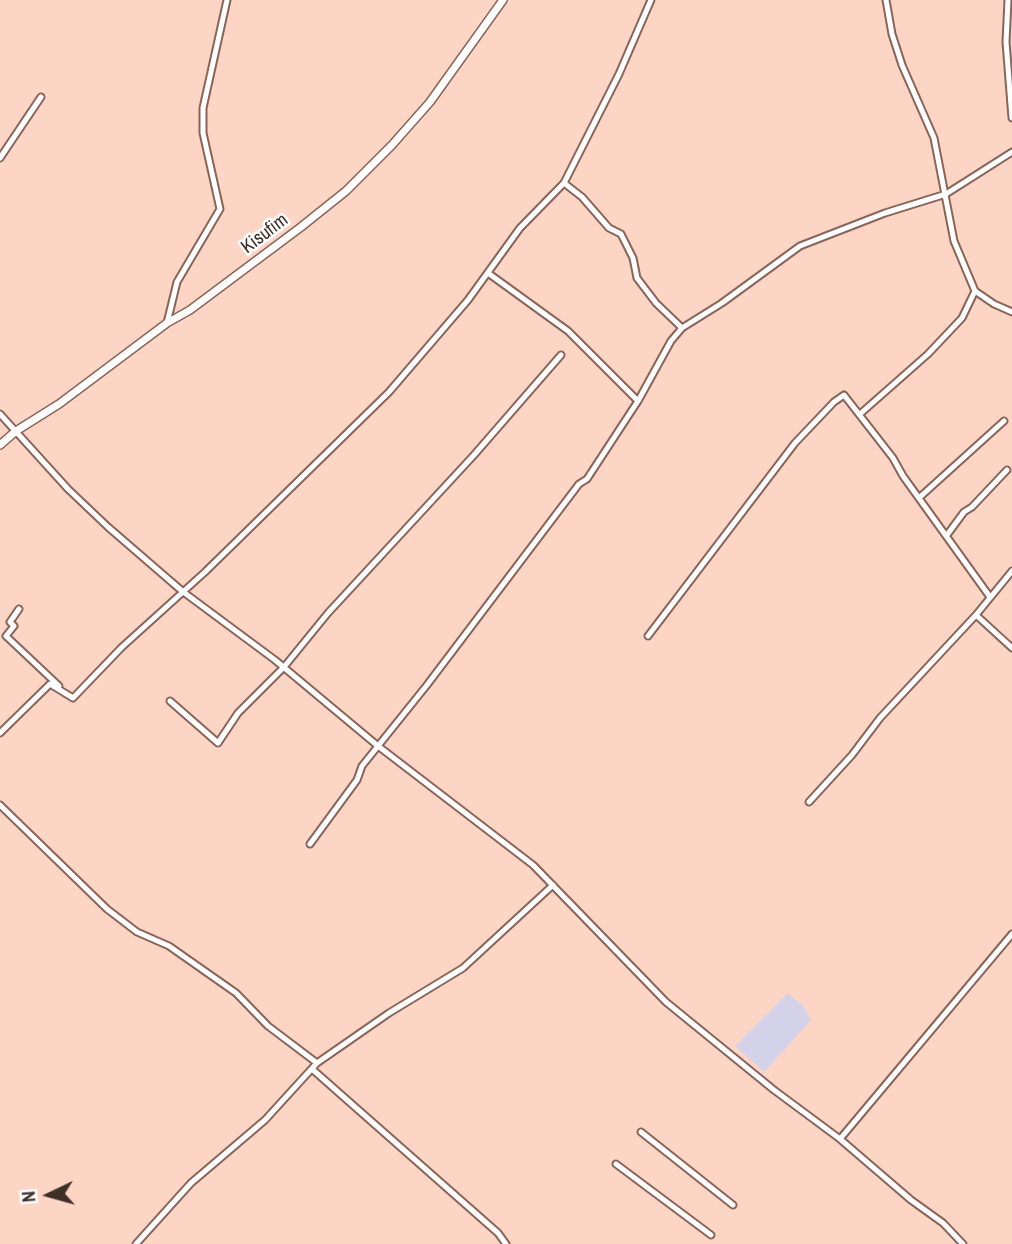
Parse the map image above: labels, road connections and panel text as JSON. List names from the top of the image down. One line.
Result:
{"streets":{"street":["Kisufim"]},"north":"left"}
